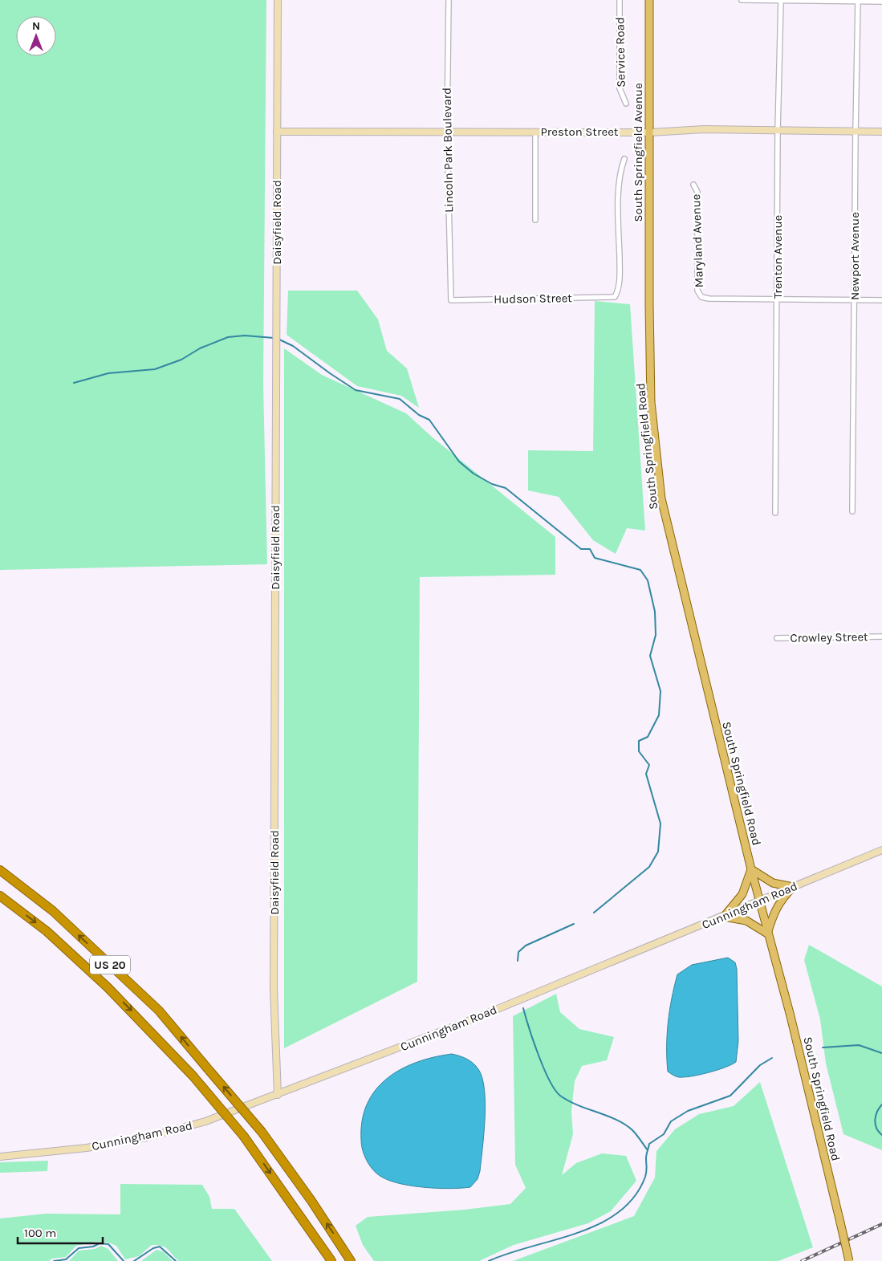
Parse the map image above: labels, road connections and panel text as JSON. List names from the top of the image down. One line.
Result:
{"streets":{"highway":["US 20"],"main road":["South Springfield Avenue","South Springfield Road"],"street":["Service Road","Preston Street","Lincoln Park Boulevard","Daisyfield Road","Maryland Avenue","Newport Avenue","Trenton Avenue","Hudson Street","Crowley Street","Cunningham Road"]},"crossings":[["Preston Street","Lincoln Park Boulevard"],["Preston Street","South Springfield Avenue"],["Preston Street","Daisyfield Road"],["Preston Street","Newport Avenue"],["Preston Street","Trenton Avenue"],["Lincoln Park Boulevard","Hudson Street"],["South Springfield Avenue","South Springfield Road"],["Daisyfield Road","Cunningham Road"],["Maryland Avenue","Trenton Avenue"],["South Springfield Road","Cunningham Road"]],"scale_bar":"100 m","north":"top"}
